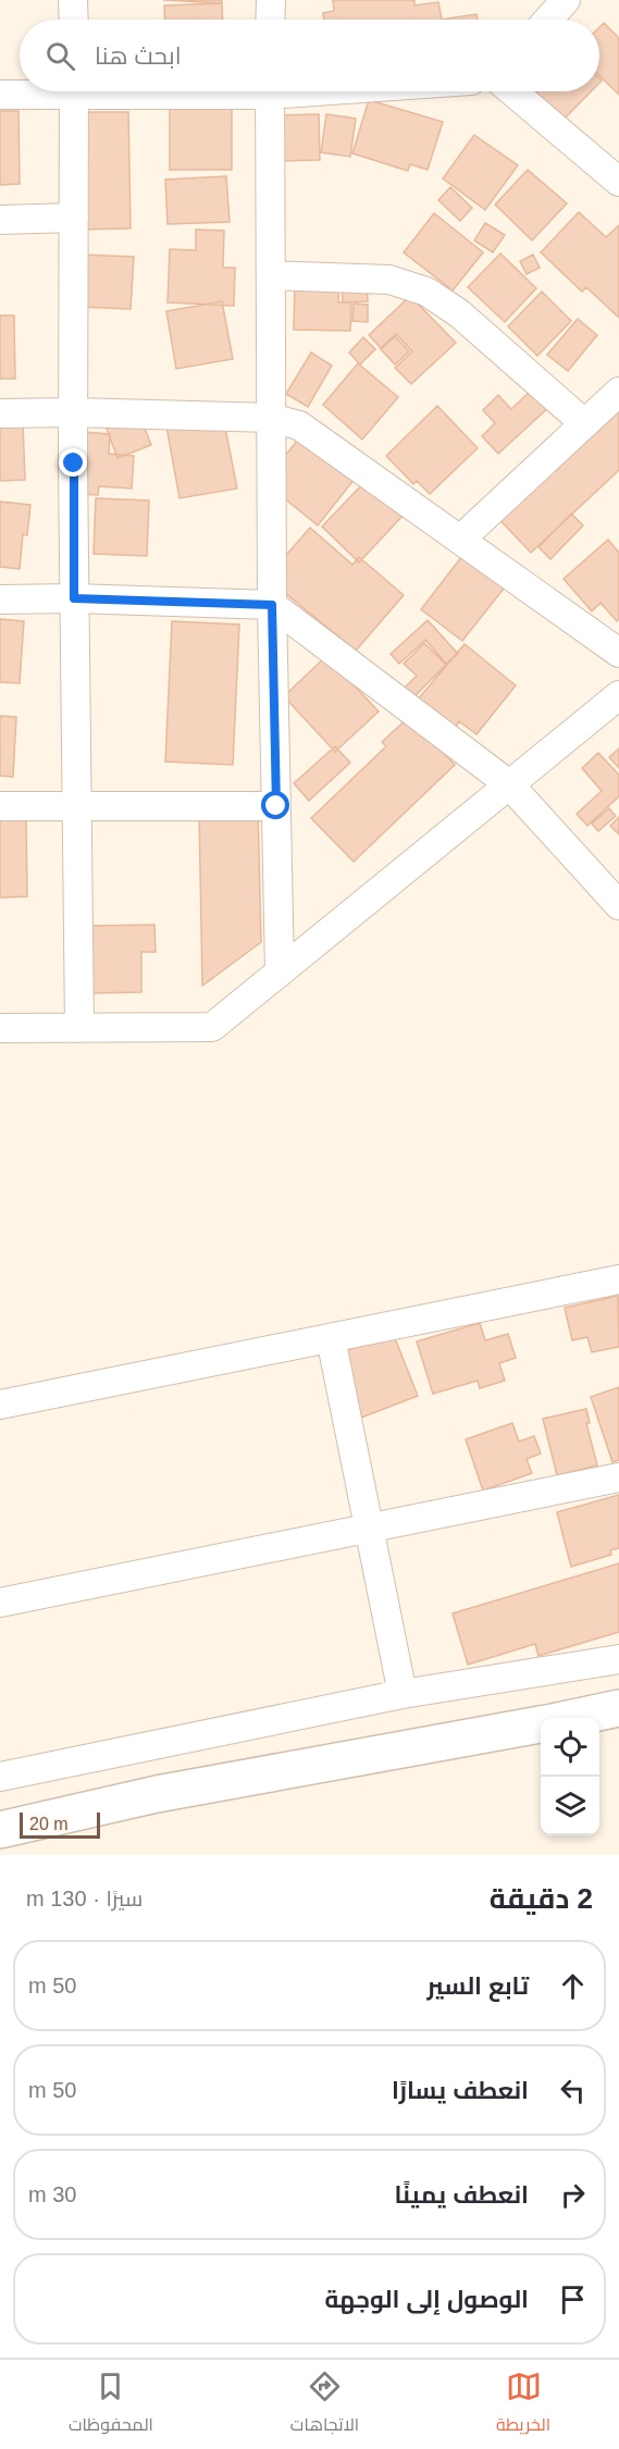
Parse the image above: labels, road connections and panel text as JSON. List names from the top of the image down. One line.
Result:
{"scale_bar":"20 m","page":{"search":"ابحث هنا","scale":"20 m","heading":["2 دقيقة","سيرًا · 130 m"],"list":[["تابع السير","50 m"],["انعطف يسارًا","50 m"],["انعطف يمينًا","30 m"],"الوصول إلى الوجهة"],"nav":["الخريطة","الاتجاهات","المحفوظات"]}}
